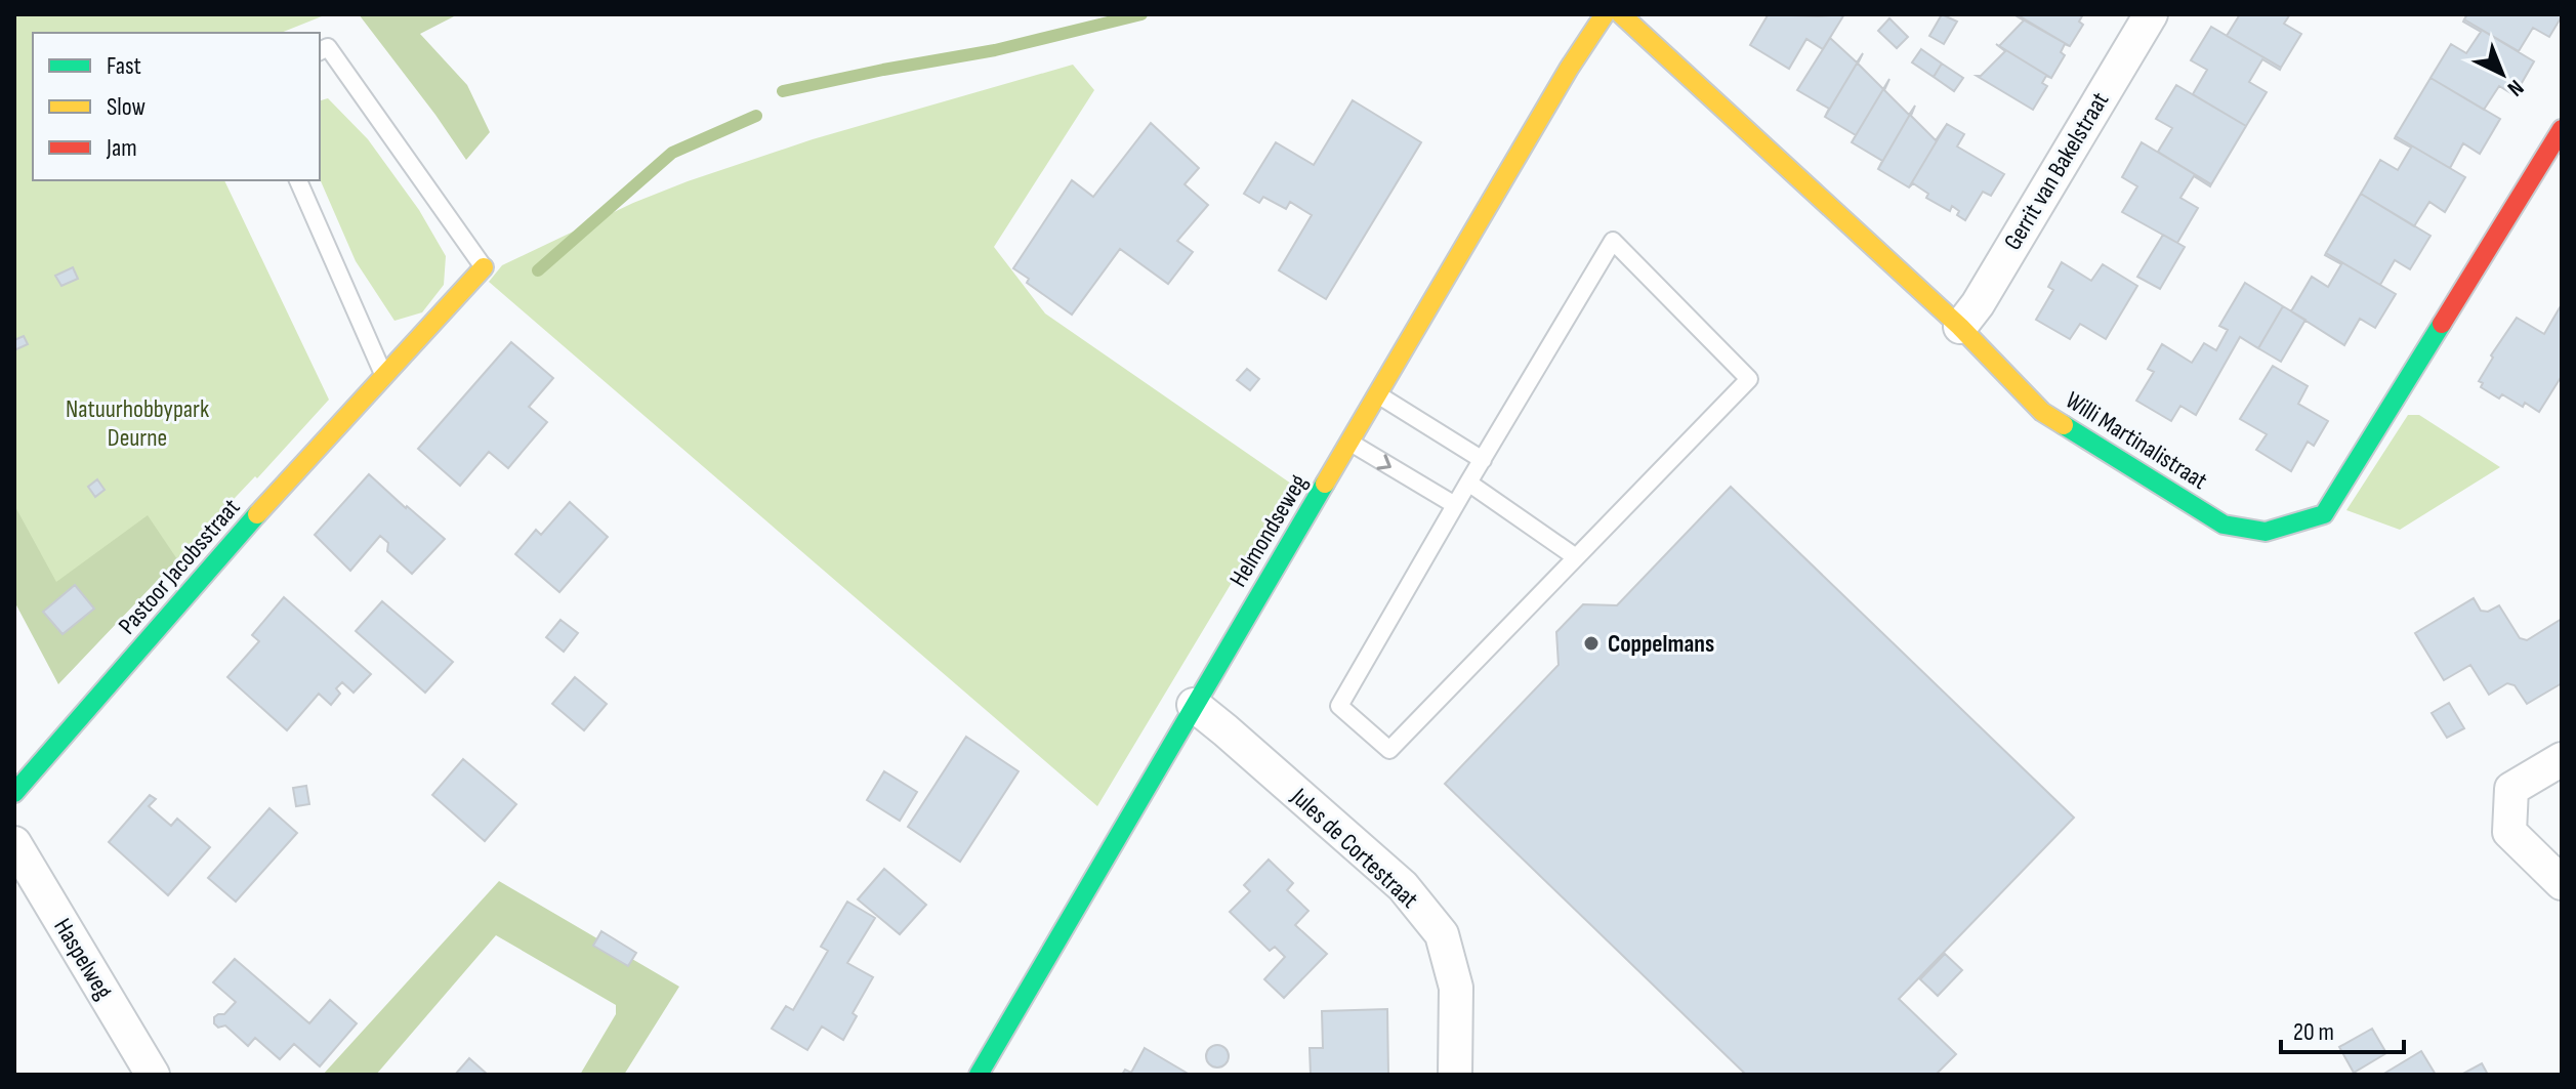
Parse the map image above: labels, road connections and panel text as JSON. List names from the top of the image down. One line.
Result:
{"streets":{"street":["Gerrit van Bakelstraat","Willi Martinalistraat","Helmondseweg","Pastoor Jacobsstraat","Jules de Cortestraat","Haspelweg"]},"crossings":[["Gerrit van Bakelstraat","Willi Martinalistraat"],["Helmondseweg","Jules de Cortestraat"]],"parks":["Natuurhobbypark Deurne"],"places":["Coppelmans"],"legend":["Fast","Slow","Jam"],"scale_bar":"20 m","north":"bottom right"}
